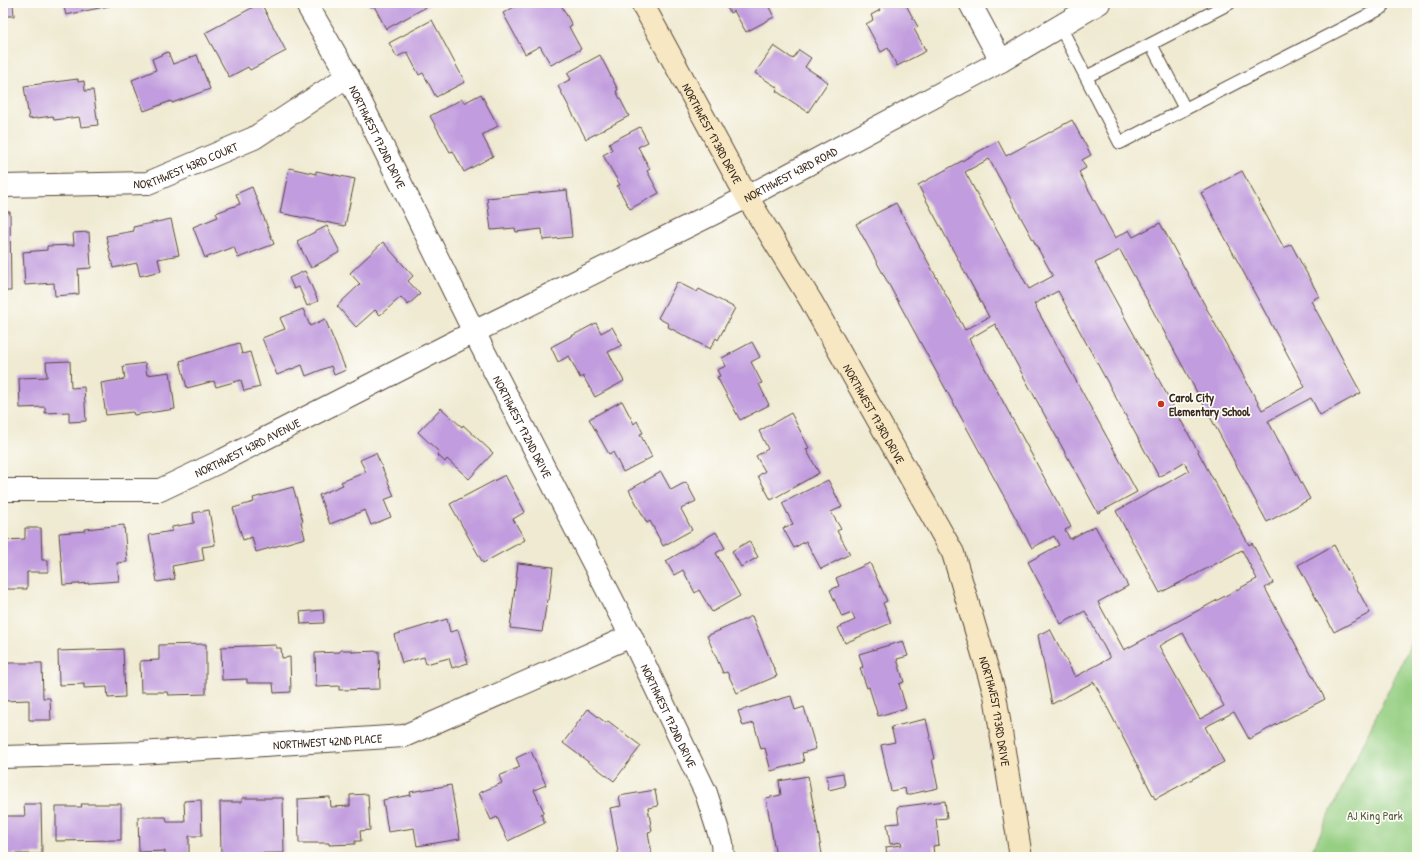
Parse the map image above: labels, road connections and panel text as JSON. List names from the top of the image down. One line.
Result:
{"streets":{"street":["NORTHWEST 173RD DRIVE","NORTHWEST 172ND DRIVE","NORTHWEST 43RD COURT","NORTHWEST 43RD ROAD","NORTHWEST 43RD AVENUE","NORTHWEST 42ND PLACE"]},"crossings":[["NORTHWEST 173RD DRIVE","NORTHWEST 43RD ROAD"],["NORTHWEST 172ND DRIVE","NORTHWEST 43RD COURT"],["NORTHWEST 172ND DRIVE","NORTHWEST 43RD ROAD"],["NORTHWEST 172ND DRIVE","NORTHWEST 43RD AVENUE"],["NORTHWEST 172ND DRIVE","NORTHWEST 42ND PLACE"],["NORTHWEST 43RD ROAD","NORTHWEST 43RD AVENUE"]],"parks":["AJ King Park"],"places":["Carol City Elementary School"]}
